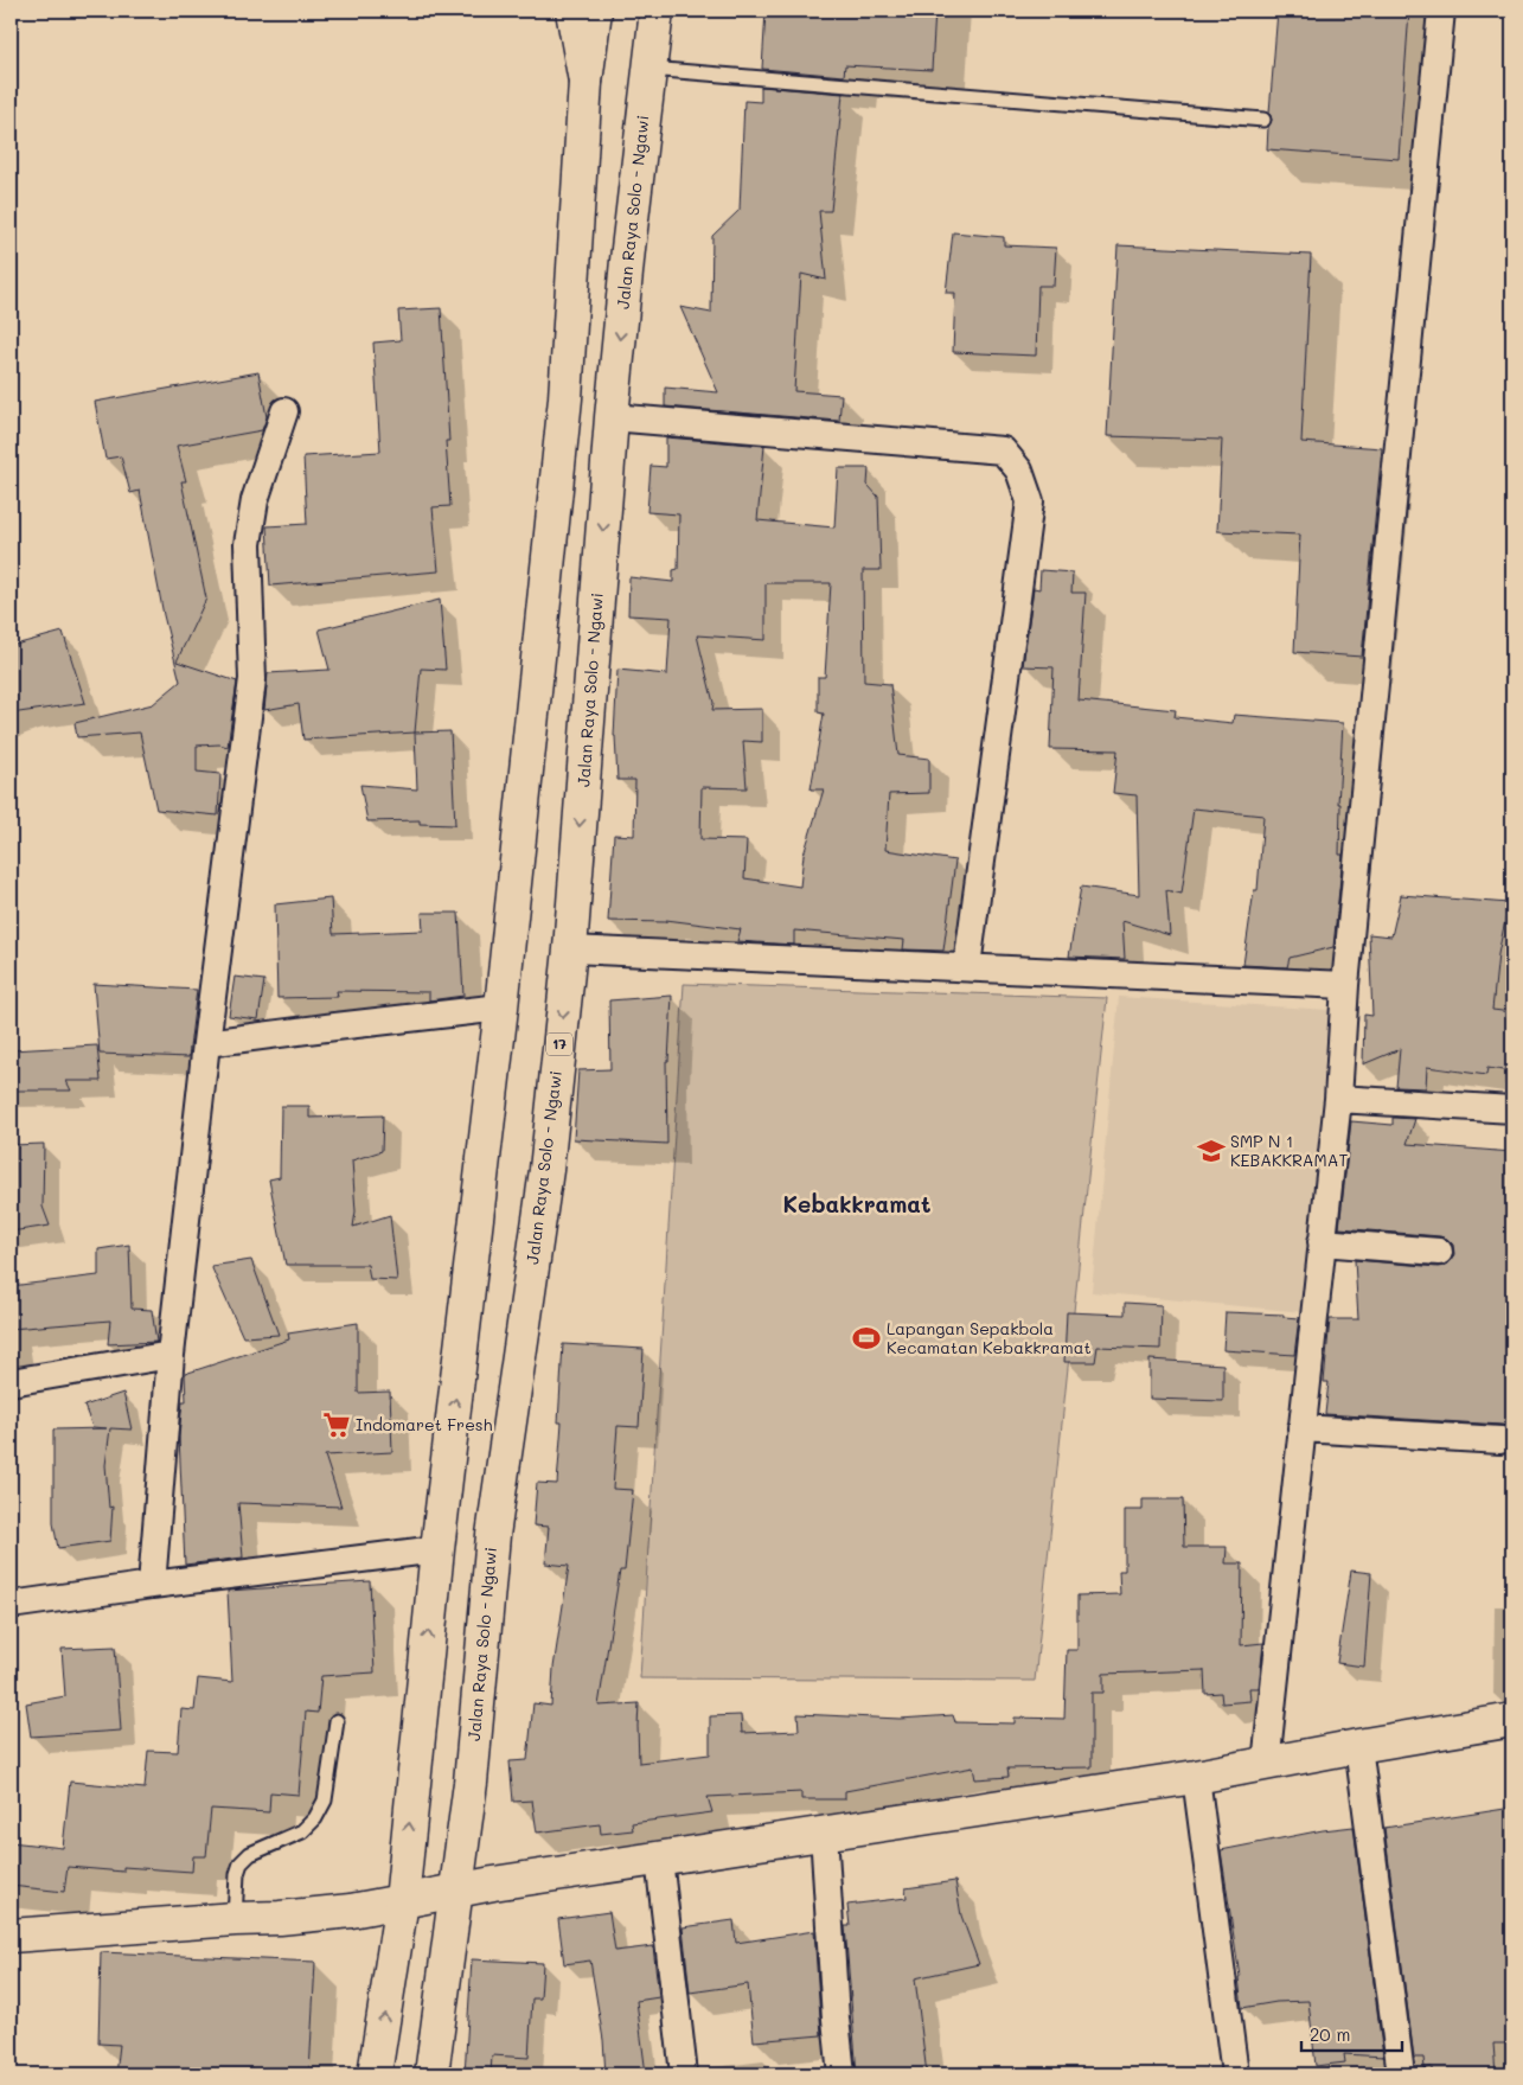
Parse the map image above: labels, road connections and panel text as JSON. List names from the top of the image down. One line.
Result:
{"streets":{"main road":["Jalan Raya Solo - Ngawi","17"]},"districts":["Kebakkramat"],"places":{"school or university":["SMP N 1 KEBAKKRAMAT"],"sports":["Lapangan Sepakbola Kecamatan Kebakkramat"],"supermarket":["Indomaret Fresh"]},"scale_bar":"20 m"}
